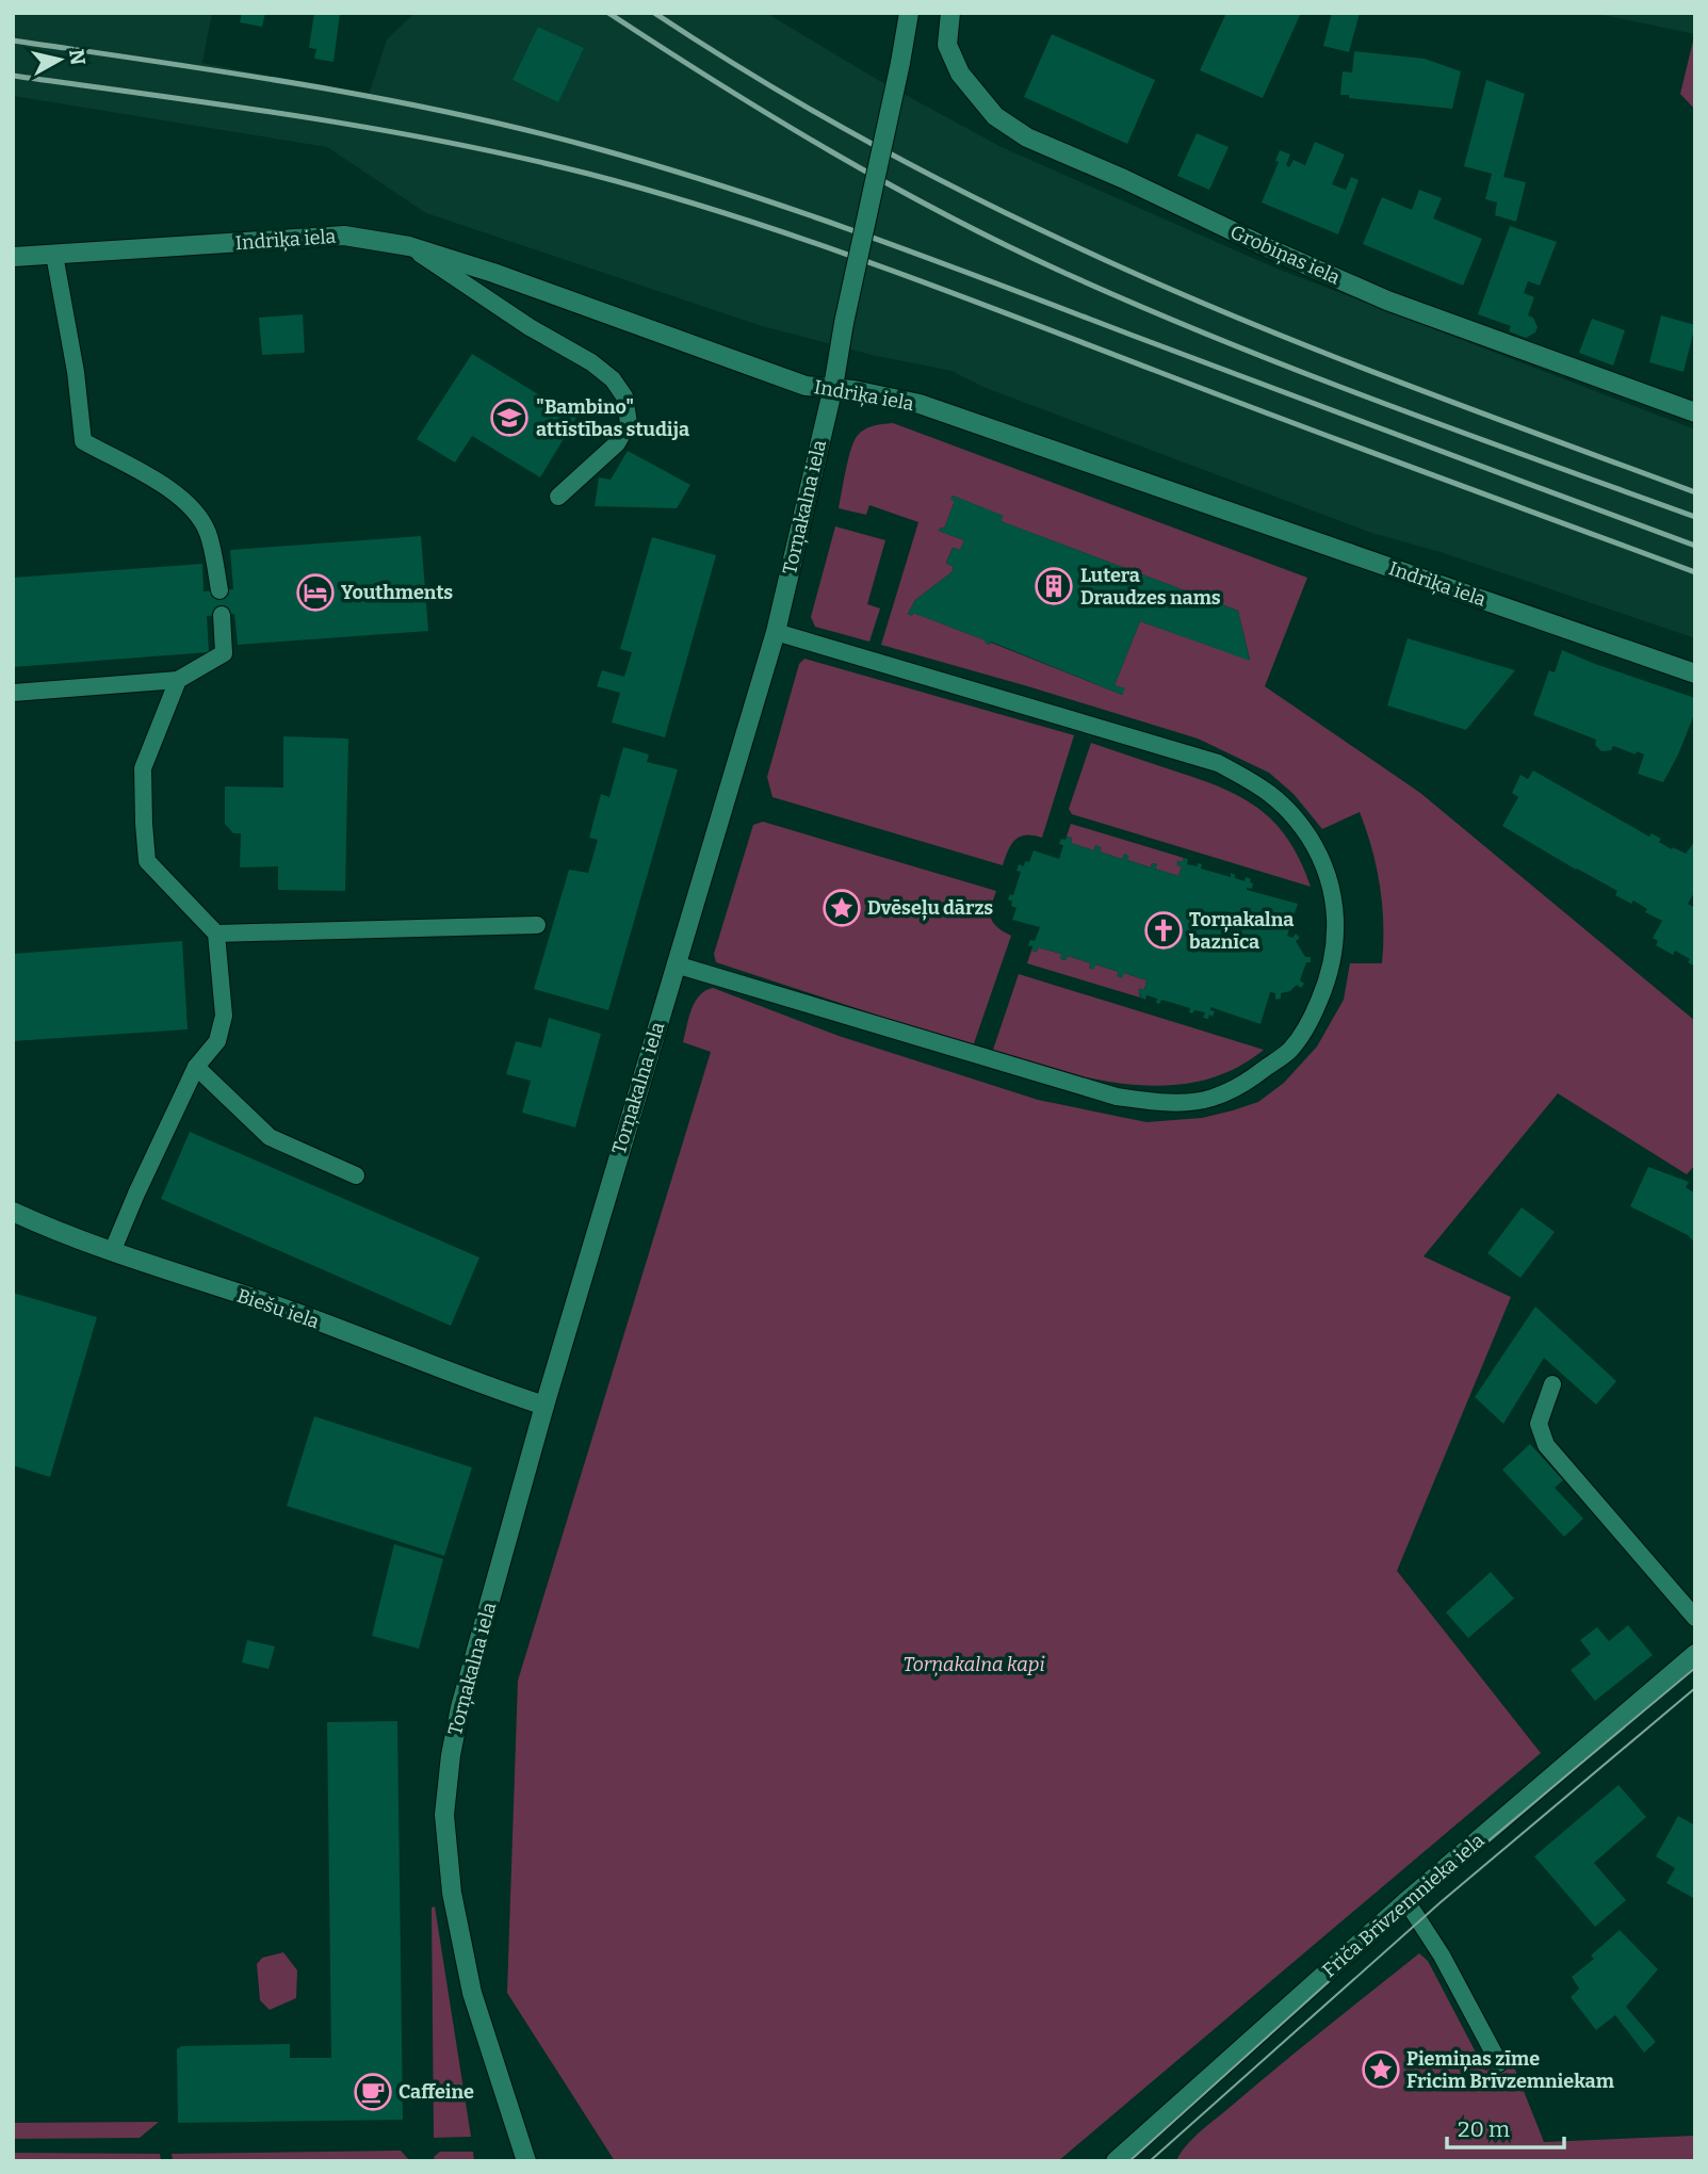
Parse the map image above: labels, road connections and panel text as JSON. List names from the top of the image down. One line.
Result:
{"streets":{"street":["Indriķa iela","Grobiņas iela","Torņakalna iela","Biešu iela","Friča Brīvzemnieka iela"]},"crossings":[["Indriķa iela","Torņakalna iela"],["Torņakalna iela","Biešu iela"]],"parks":["Torņakalna kapi"],"places":{"school or university":["\"Bambino\" attīstības studija"],"building":["Lutera Draudzes nams"],"hotel":["Youthments"],"place":["Dvēseļu dārzs","Piemiņas zīme Fricim Brīvzemniekam"],"church":["Torņakalna baznīca"],"cafe":["Caffeine"]},"scale_bar":"20 m","north":"right"}
